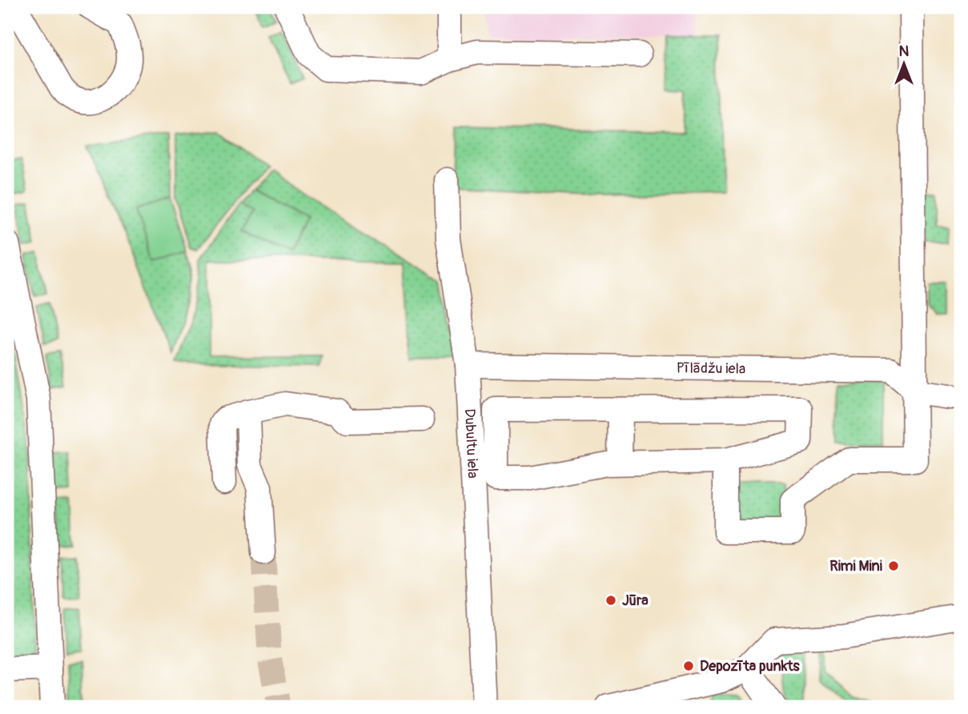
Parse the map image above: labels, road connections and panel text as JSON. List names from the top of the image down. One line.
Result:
{"streets":{"street":["Pīlādžu iela","Dubultu iela"]},"crossings":[["Pīlādžu iela","Dubultu iela"]],"places":["Rimi Mini","Jūra","Depozīta punkts"],"north":"top"}
